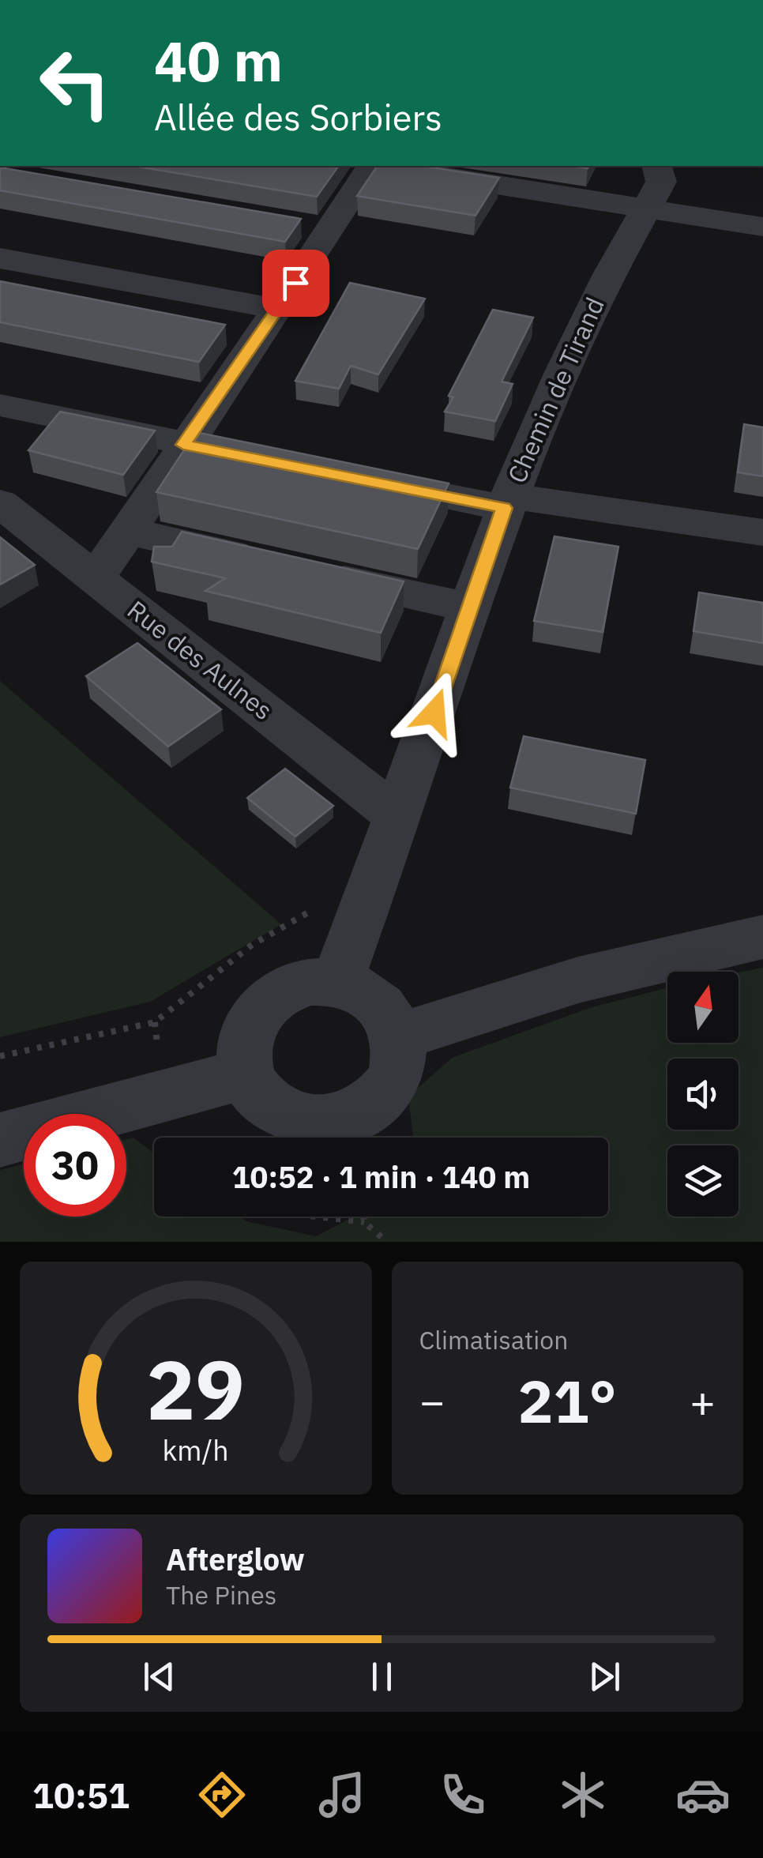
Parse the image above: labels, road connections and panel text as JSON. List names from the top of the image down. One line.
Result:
{"streets":{"street":["Chemin de Tirand","Rue des Aulnes"]},"crossings":[["Chemin de Tirand","Rue des Aulnes"]],"north":"top","page":{"turn":["40 m","Allée des Sorbiers"],"limit":"30","trip":"10:52 · 1 min · 140 m","tile":"Climatisation","heat":["−","21°","+"],"song":["Afterglow","The Pines"],"tabs":"10:51","gauge":["29","km/h"]}}
